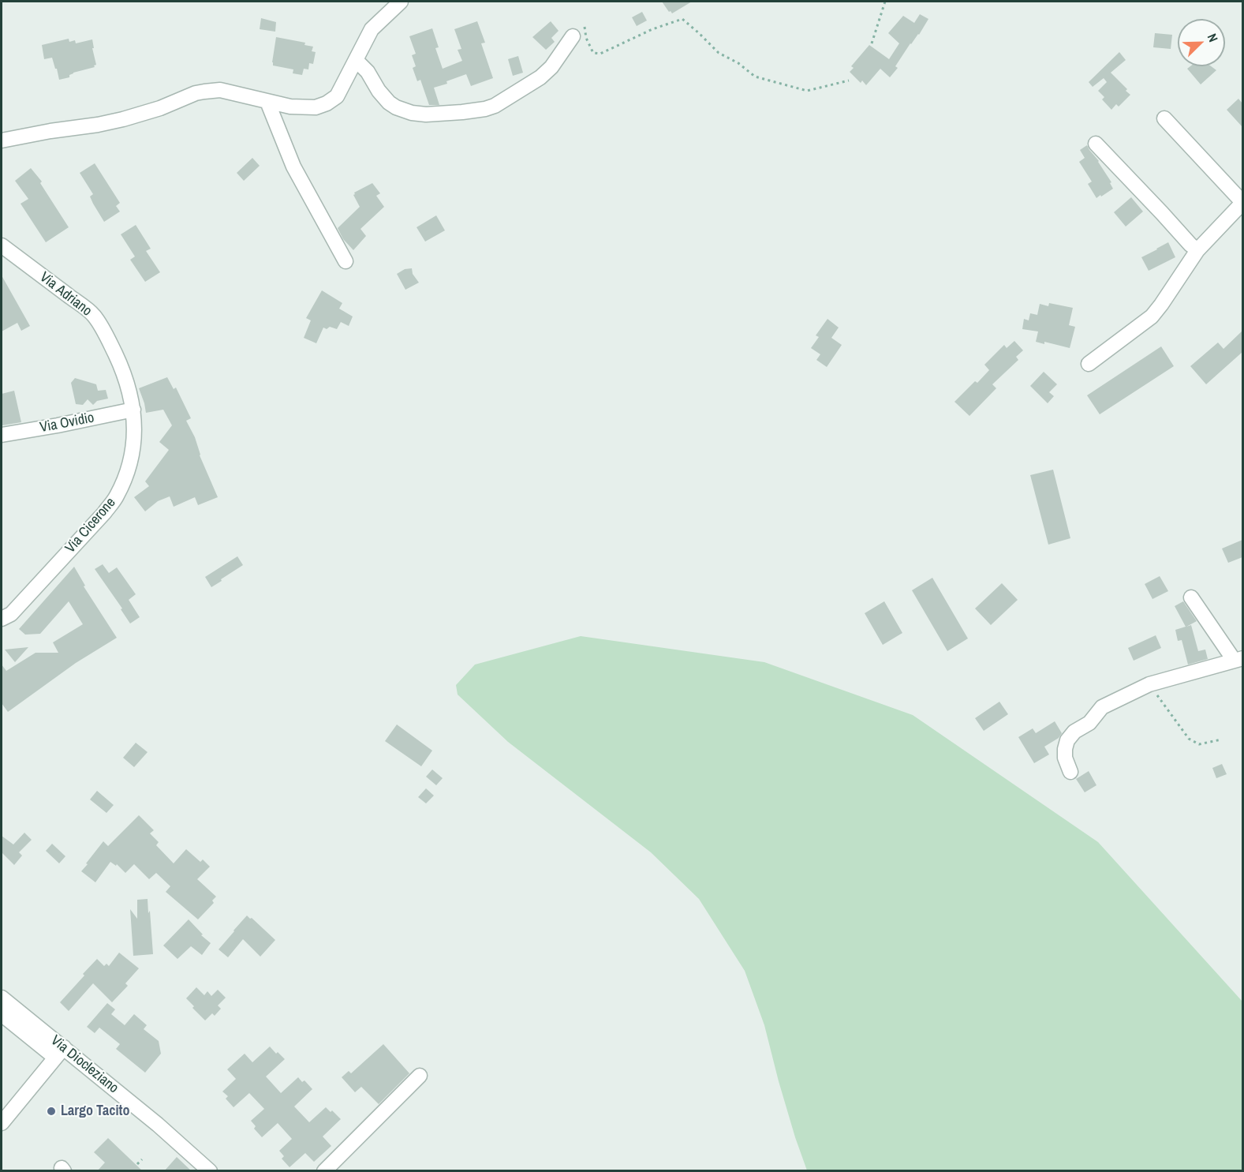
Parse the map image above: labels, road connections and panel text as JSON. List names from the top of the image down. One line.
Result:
{"streets":{"street":["Via Adriano","Via Ovidio","Via Cicerone","Via Diocleziano"]},"crossings":[["Via Adriano","Via Ovidio"],["Via Adriano","Via Cicerone"],["Via Ovidio","Via Cicerone"]],"places":["Largo Tacito"],"north":"top right"}
